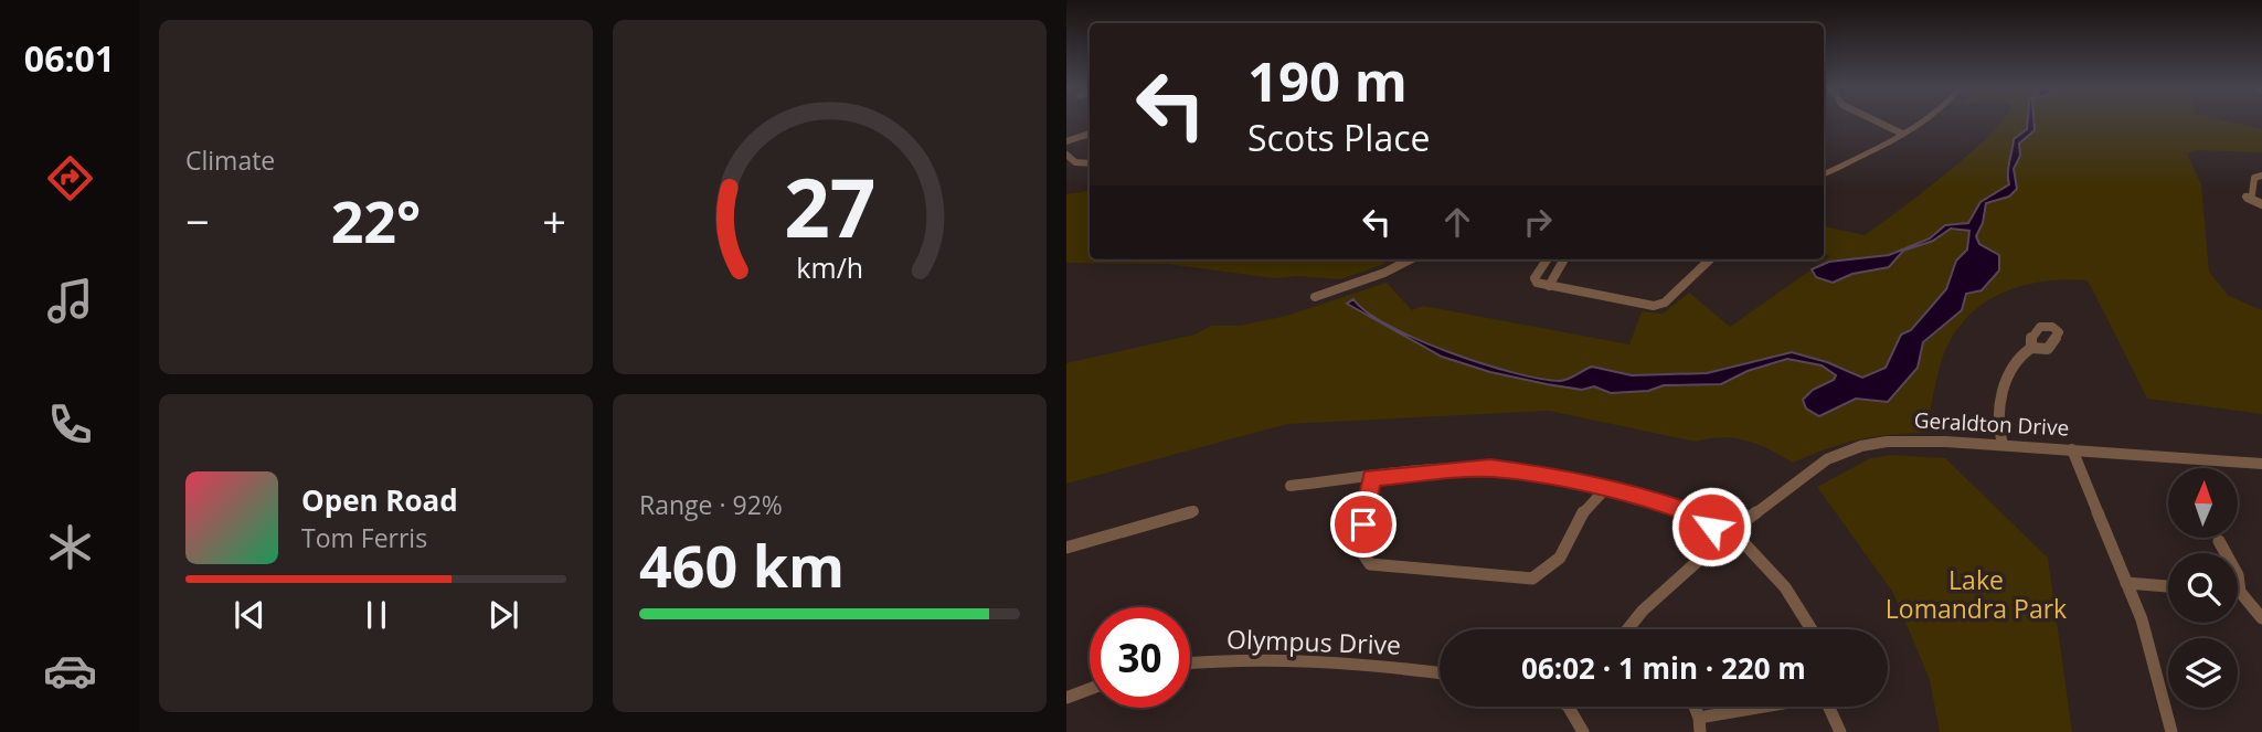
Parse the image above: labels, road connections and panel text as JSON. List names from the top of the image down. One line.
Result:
{"streets":{"street":["Geraldton Drive","Olympus Drive"]},"parks":["Lake Lomandra Park"],"north":"top","page":{"tabs":"06:01","tile":["Climate",["Range · 92%","460 km"]],"turn":["190 m","Scots Place"],"heat":["−","22°","+"],"song":["Open Road","Tom Ferris"],"limit":"30","trip":"06:02 · 1 min · 220 m","gauge":["27","km/h"]}}
